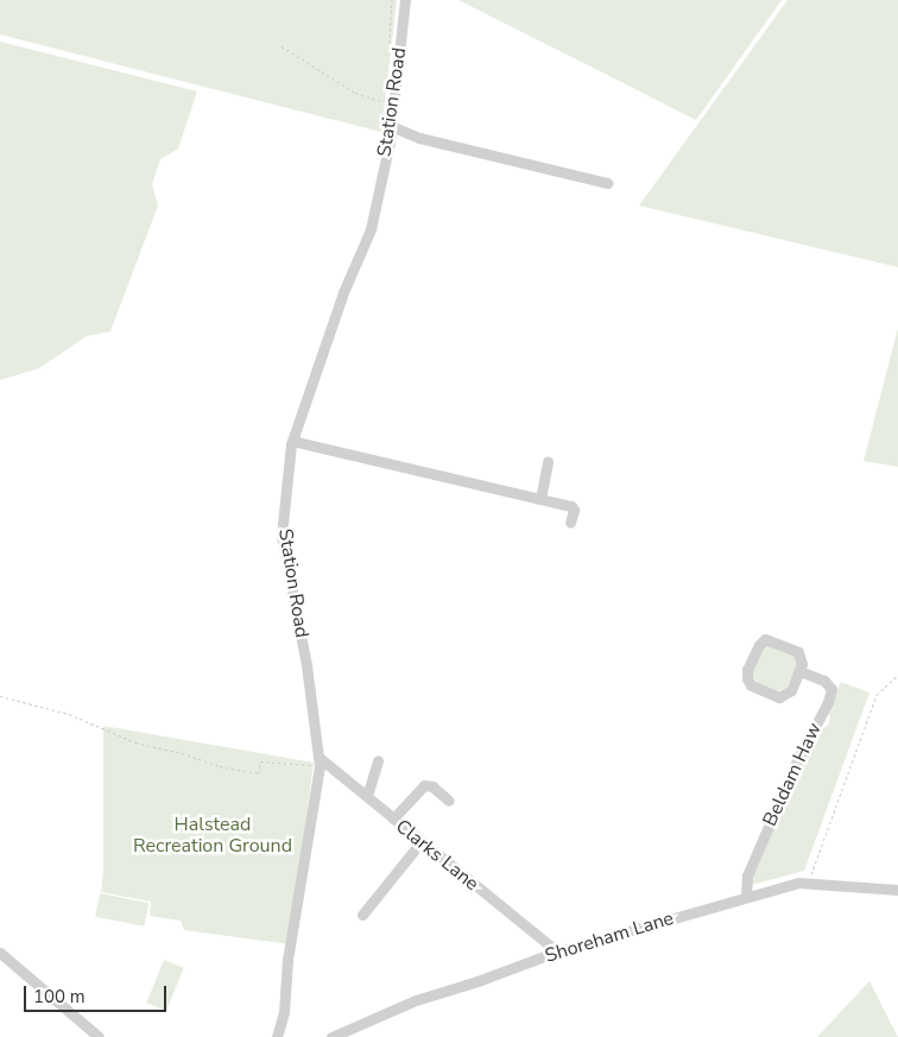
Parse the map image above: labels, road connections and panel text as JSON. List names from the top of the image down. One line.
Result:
{"streets":{"street":["Station Road","Beldam Haw","Clarks Lane","Shoreham Lane"]},"crossings":[["Station Road","Clarks Lane"],["Beldam Haw","Shoreham Lane"],["Clarks Lane","Shoreham Lane"]],"parks":["Halstead Recreation Ground"],"scale_bar":"100 m"}
